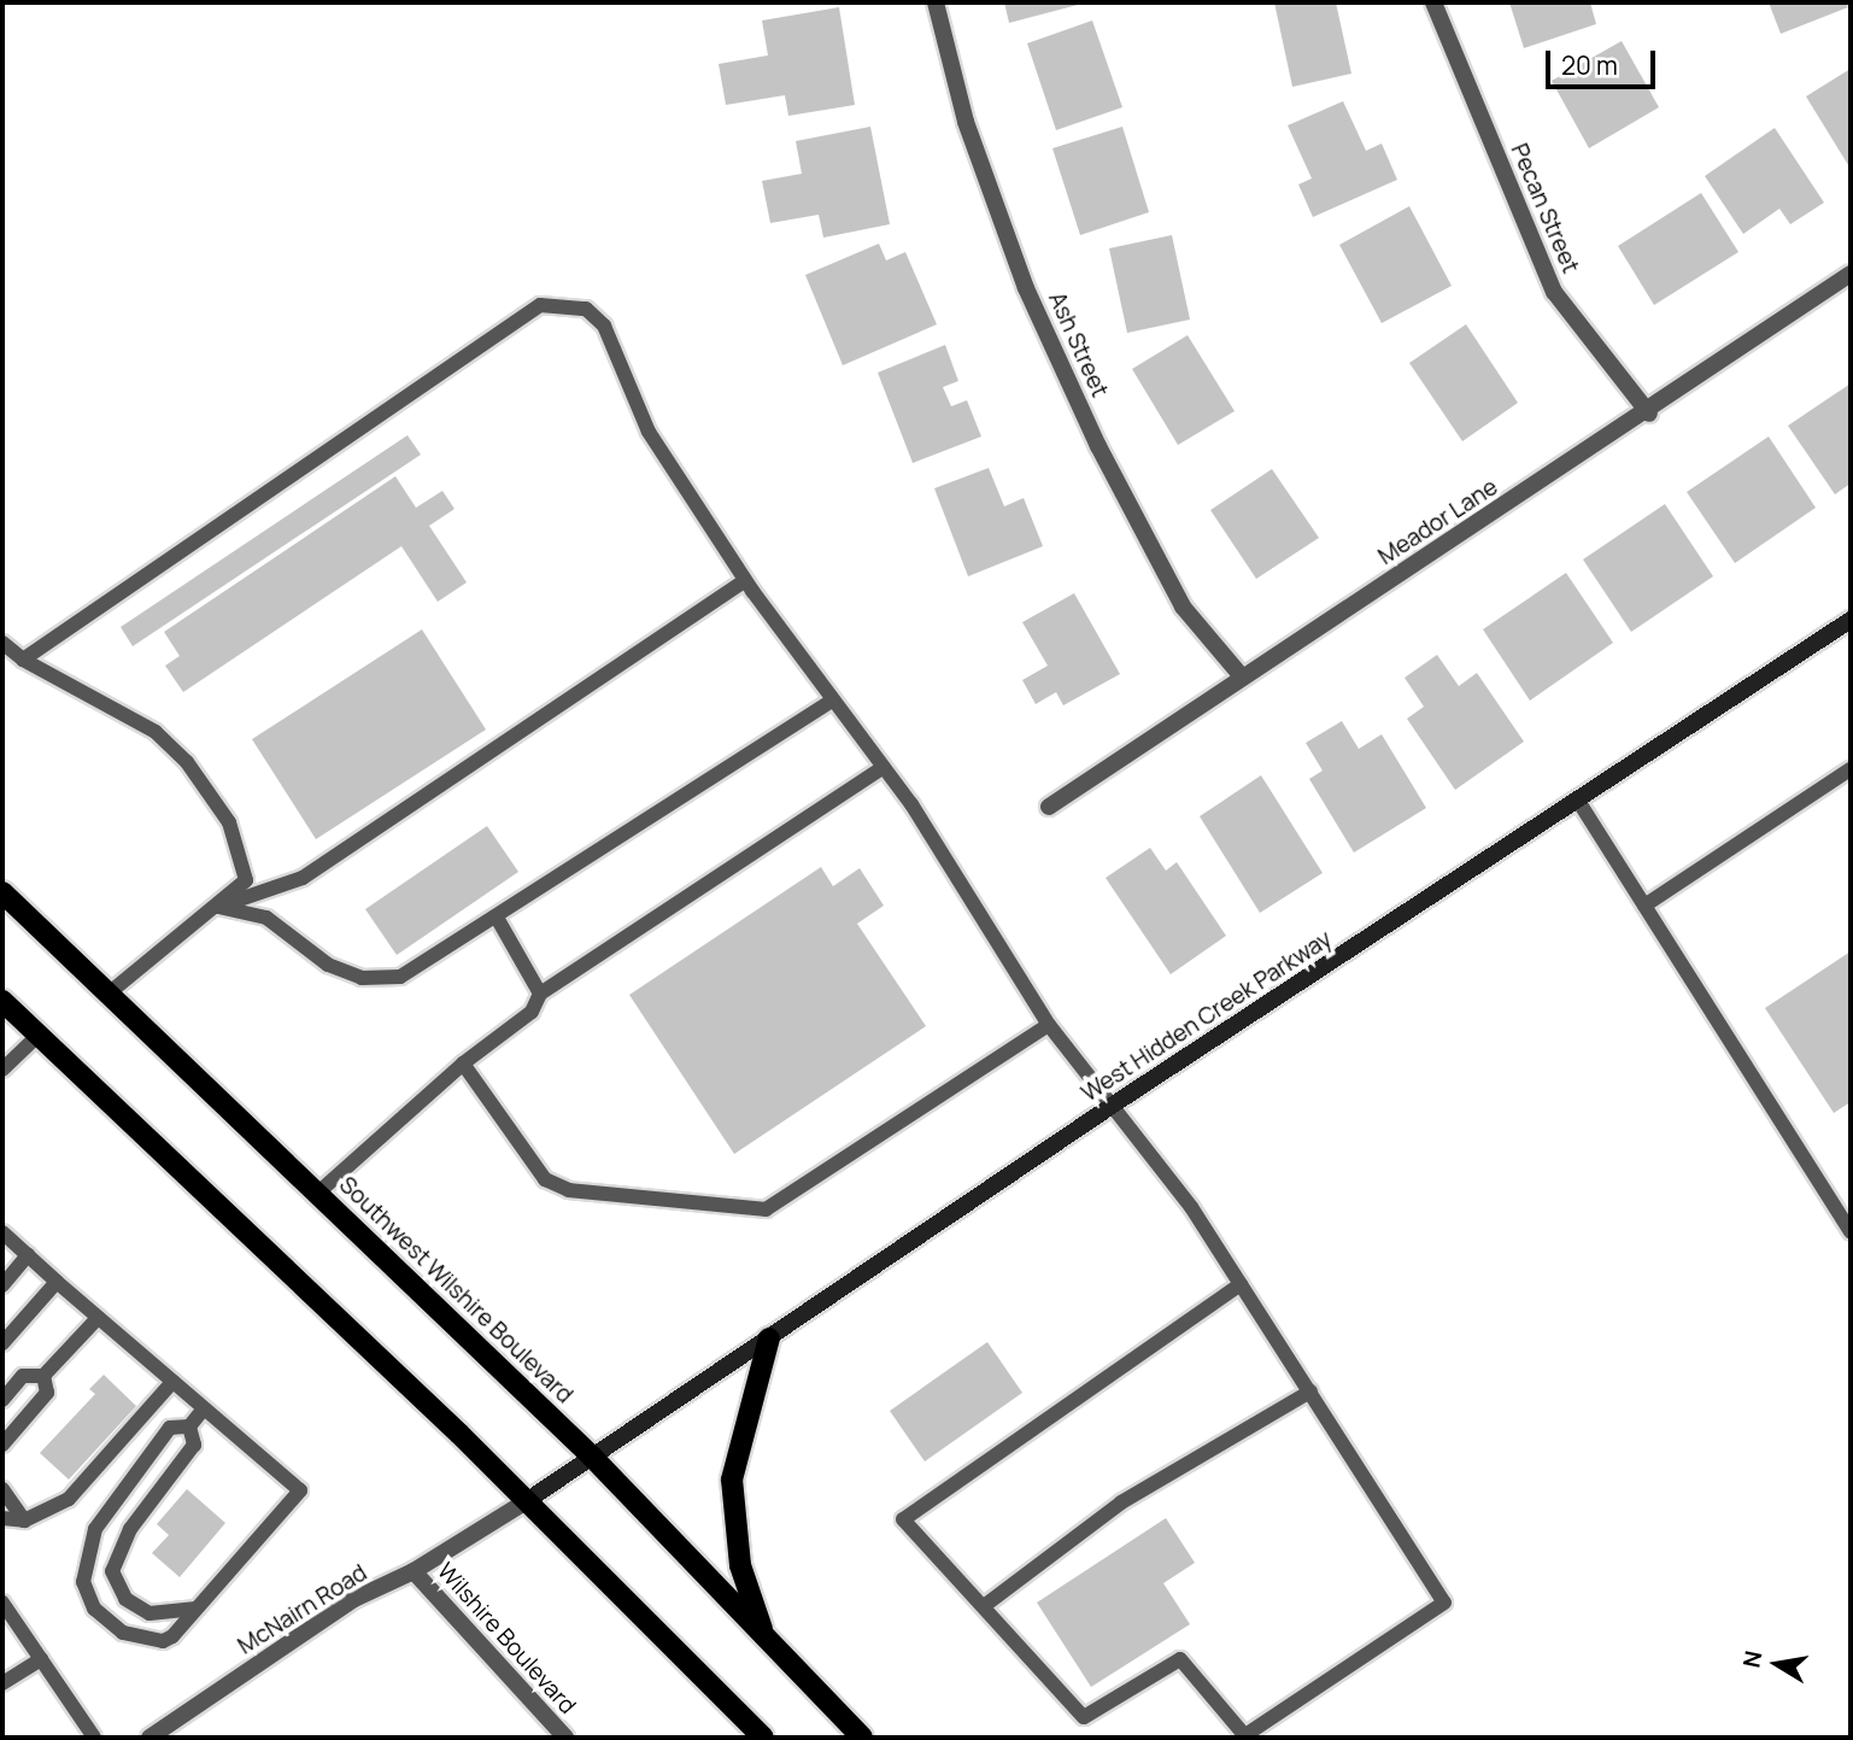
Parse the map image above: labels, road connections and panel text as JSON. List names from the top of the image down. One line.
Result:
{"streets":{"main road":["West Hidden Creek Parkway","Southwest Wilshire Boulevard"],"street":["Pecan Street","Ash Street","Meador Lane","McNairn Road","Wilshire Boulevard"]},"crossings":[["Pecan Street","Meador Lane"],["Ash Street","Meador Lane"],["West Hidden Creek Parkway","Southwest Wilshire Boulevard"],["West Hidden Creek Parkway","McNairn Road"],["McNairn Road","Wilshire Boulevard"]],"scale_bar":"20 m","north":"left"}
